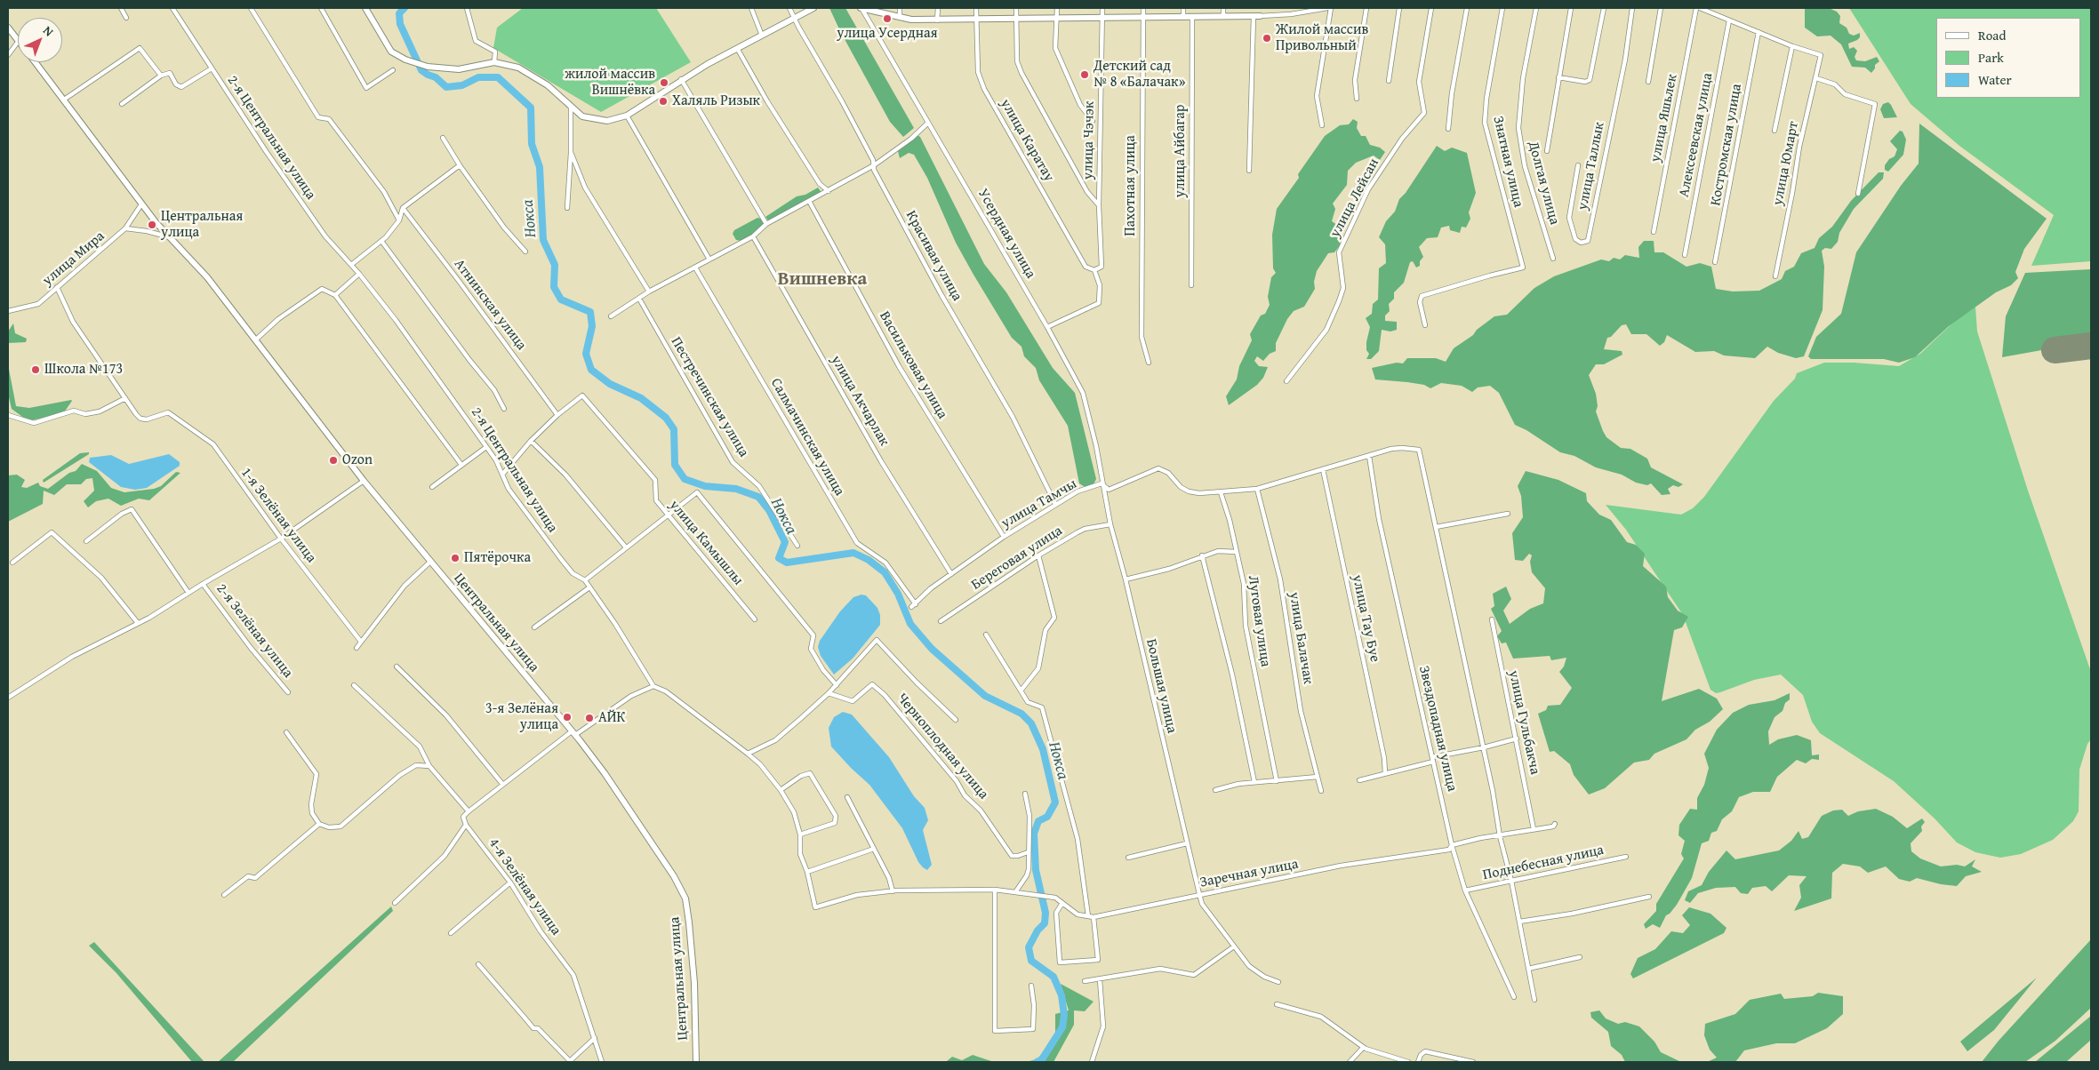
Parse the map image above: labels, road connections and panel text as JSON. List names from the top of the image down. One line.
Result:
{"streets":{"street":["улица Яшьлек","Алексеевская улица","2-я Центральная улица","улица Каратау","улица Чэчэк","Костромская улица","улица Айбагар","Знатная улица","улица Юмарт","улица Таллык","Долгая улица","Пахотная улица","улица Лейсан","Усердная улица","Красивая улица","улица Мира","Атнинская улица","Васильковая улица","Пестречинская улица","улица Акчарлак","Салмачинская улица","улица Тамчы","1-я Зелёная улица","улица Камышлы","Береговая улица","улица Тау Буе","Луговая улица","Центральная улица","2-я Зелёная улица","улица Балачак","Большая улица","улица Гульбакча","Звездопадная улица","Черноплодная улица","Поднебесная улица","Заречная улица","4-я Зелёная улица"]},"crossings":[["улица Каратау","улица Чэчэк"],["Усердная улица","улица Тамчы"],["Усердная улица","Большая улица"],["Красивая улица","улица Тамчы"],["улица Мира","Центральная улица"],["Атнинская улица","улица Камышлы"],["Васильковая улица","улица Тамчы"],["улица Акчарлак","улица Тамчы"],["Салмачинская улица","улица Тамчы"],["улица Тамчы","улица Тау Буе"],["улица Тамчы","Луговая улица"],["улица Тамчы","улица Балачак"],["улица Тамчы","Большая улица"],["улица Тамчы","Звездопадная улица"],["Береговая улица","Большая улица"],["Большая улица","Заречная улица"],["улица Гульбакча","Заречная улица"],["Звездопадная улица","Поднебесная улица"],["Звездопадная улица","Заречная улица"]],"districts":["Вишневка"],"water":["Нокса"],"places":["улица Усердная","Жилой массив Привольный","Детский сад № 8 «Балачак»","жилой массив Вишнёвка","Халяль Ризык","Центральная улица","Школа №173","Ozon","Пятёрочка","3-я Зелёная улица","АЙК"],"legend":["Road","Park","Water"],"north":"top right"}
